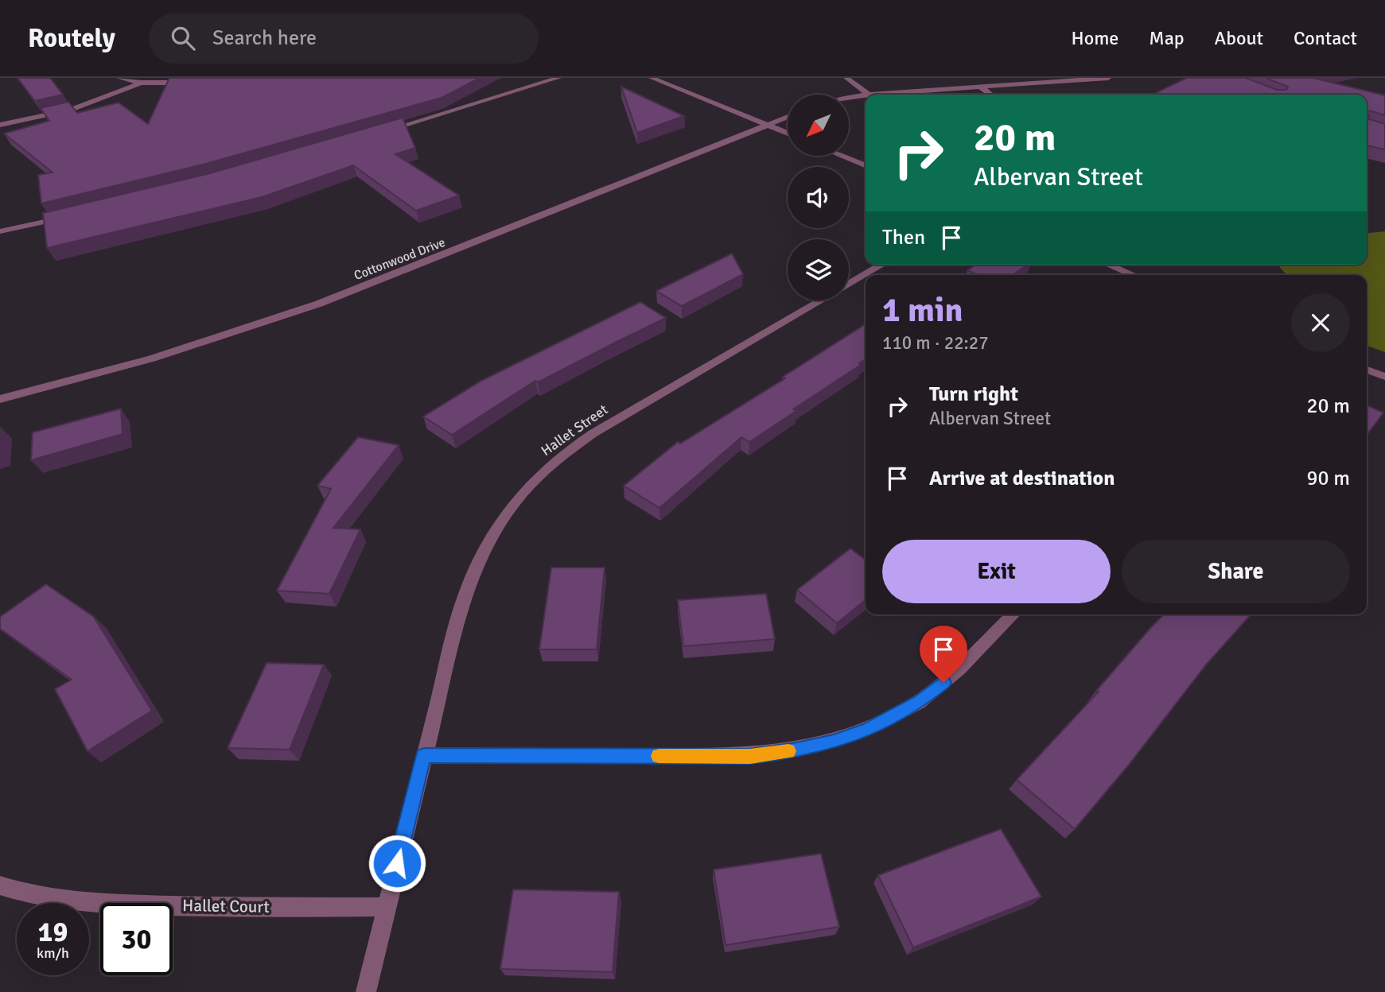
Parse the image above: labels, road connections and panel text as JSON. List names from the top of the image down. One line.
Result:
{"streets":{"street":["Cottonwood Drive","Hallet Street","Hallet Court"]},"crossings":[["Hallet Street","Hallet Court"]],"north":"bottom left","page":{"header":"Routely","search":"Search here","nav":["Home","Map","About","Contact"],"turn":["20 m","Albervan Street"],"then":"Then","heading":["1 min","110 m · 22:27"],"list":[{"name":"Turn right","note":"Albervan Street","value":"20 m"},{"name":"Arrive at destination","value":"90 m"}],"buttons":["Exit","Share"],"speed":"19 km/h","limit":"30"}}
